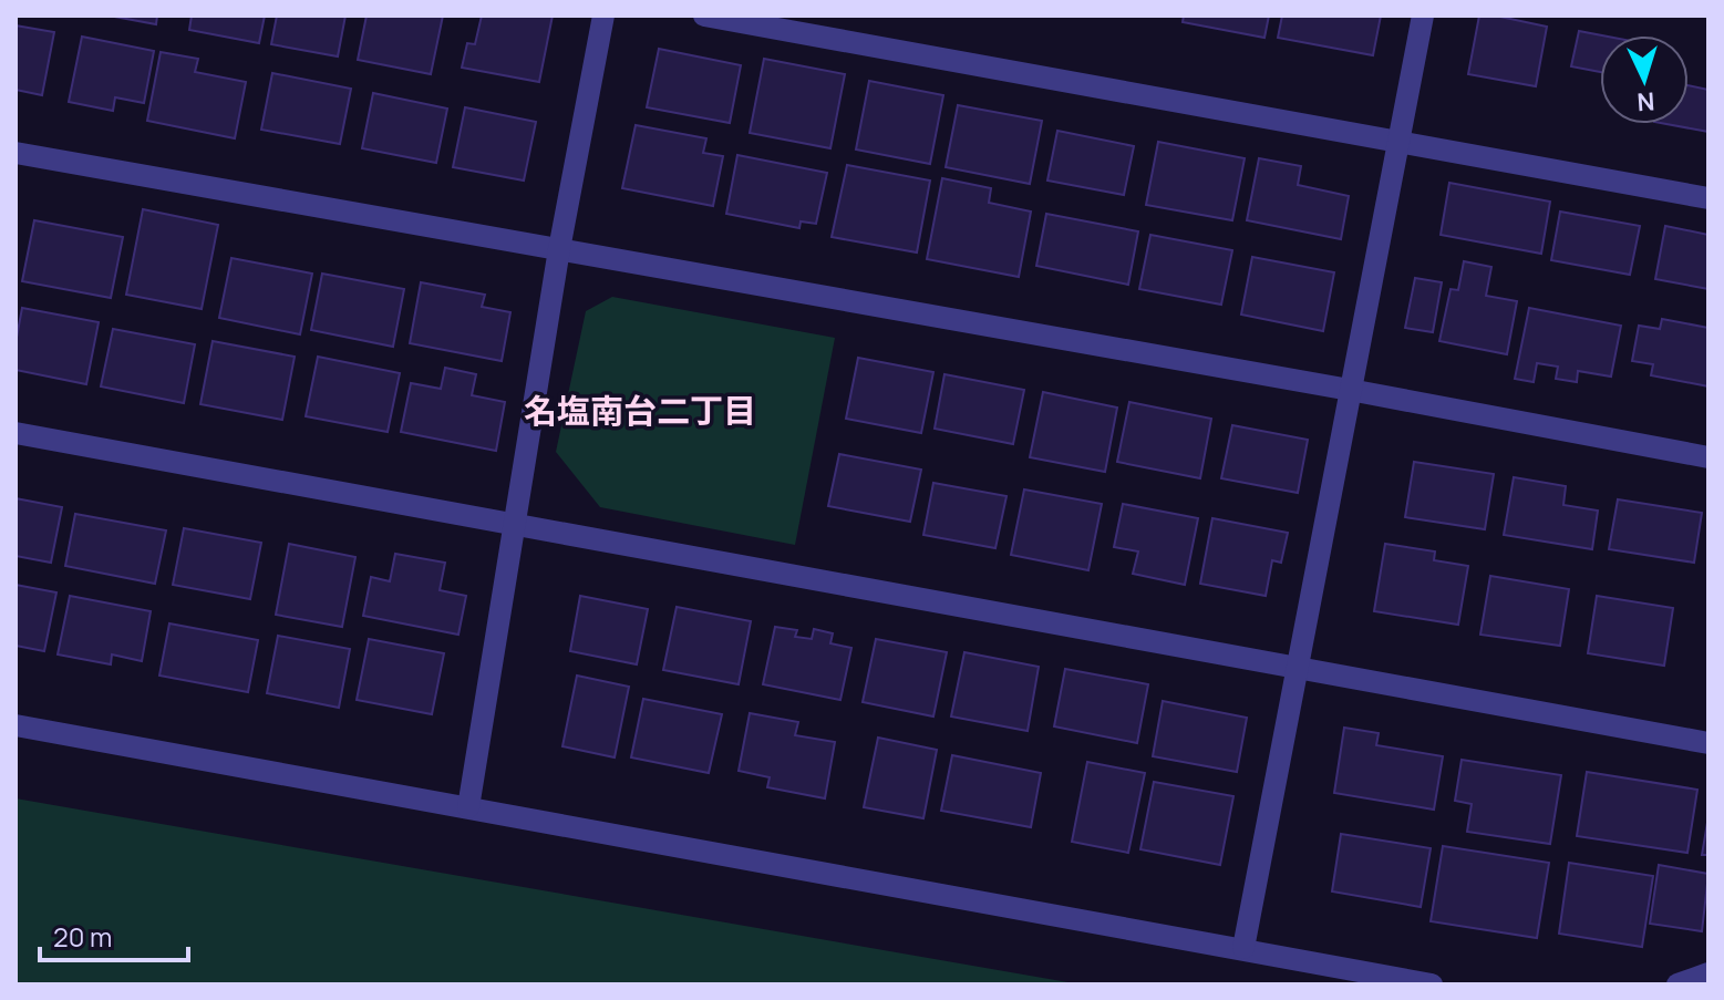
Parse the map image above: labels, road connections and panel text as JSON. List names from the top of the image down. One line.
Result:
{"districts":["名塩南台二丁目"],"scale_bar":"20 m","north":"bottom"}
